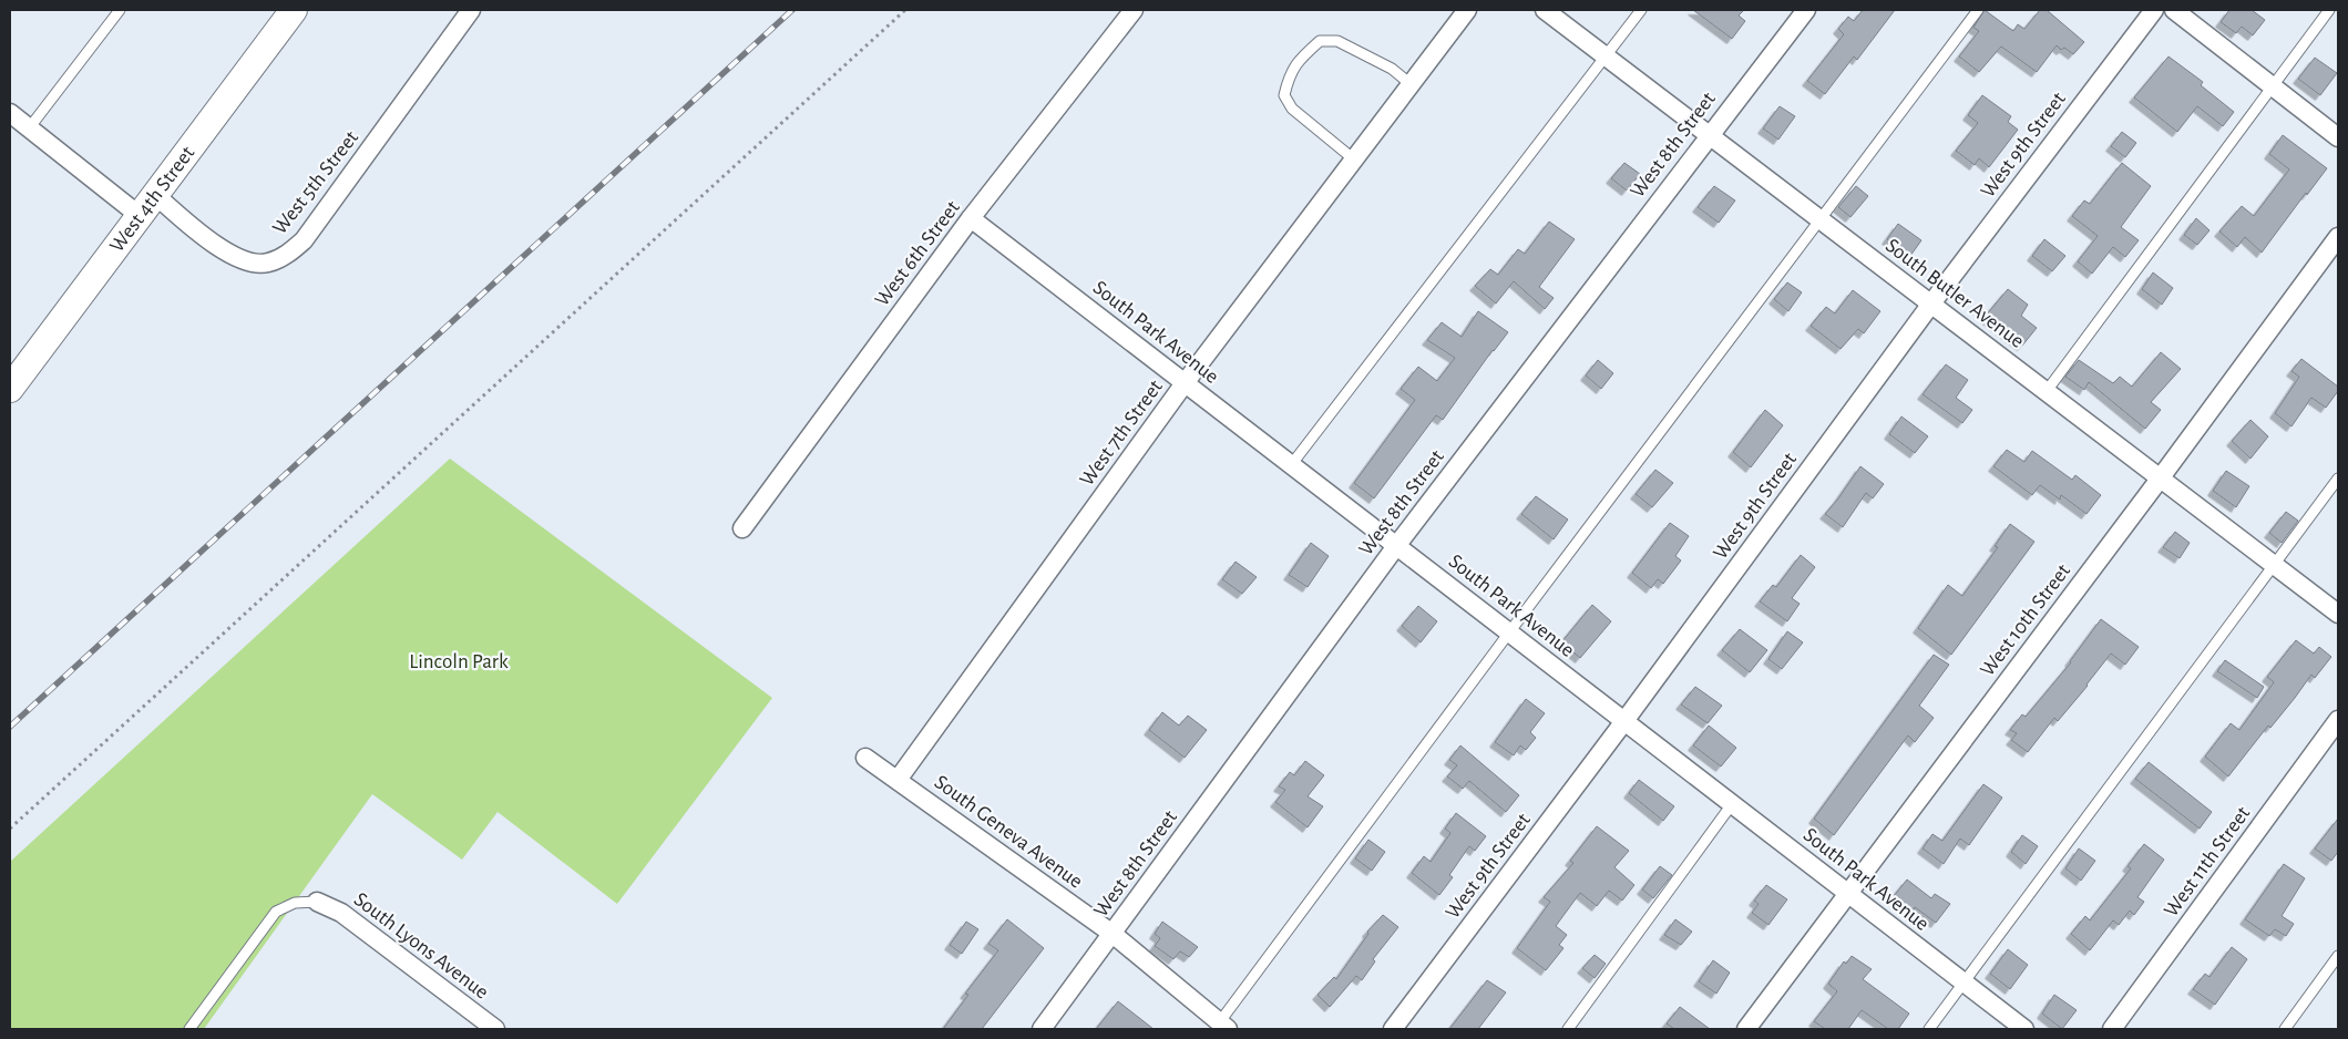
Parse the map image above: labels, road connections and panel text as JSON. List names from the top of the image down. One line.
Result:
{"streets":{"main road":["West 4th Street"],"street":["West 8th Street","West 9th Street","West 5th Street","West 6th Street","South Butler Avenue","South Park Avenue","West 7th Street","West 10th Street","South Geneva Avenue","West 11th Street","South Lyons Avenue"]},"crossings":[["West 8th Street","South Butler Avenue"],["West 8th Street","South Park Avenue"],["West 8th Street","South Geneva Avenue"],["West 9th Street","South Butler Avenue"],["West 9th Street","South Park Avenue"],["West 5th Street","West 4th Street"],["West 6th Street","South Park Avenue"],["South Butler Avenue","West 10th Street"],["South Park Avenue","West 7th Street"],["South Park Avenue","West 10th Street"],["West 7th Street","South Geneva Avenue"]],"parks":["Lincoln Park"]}
